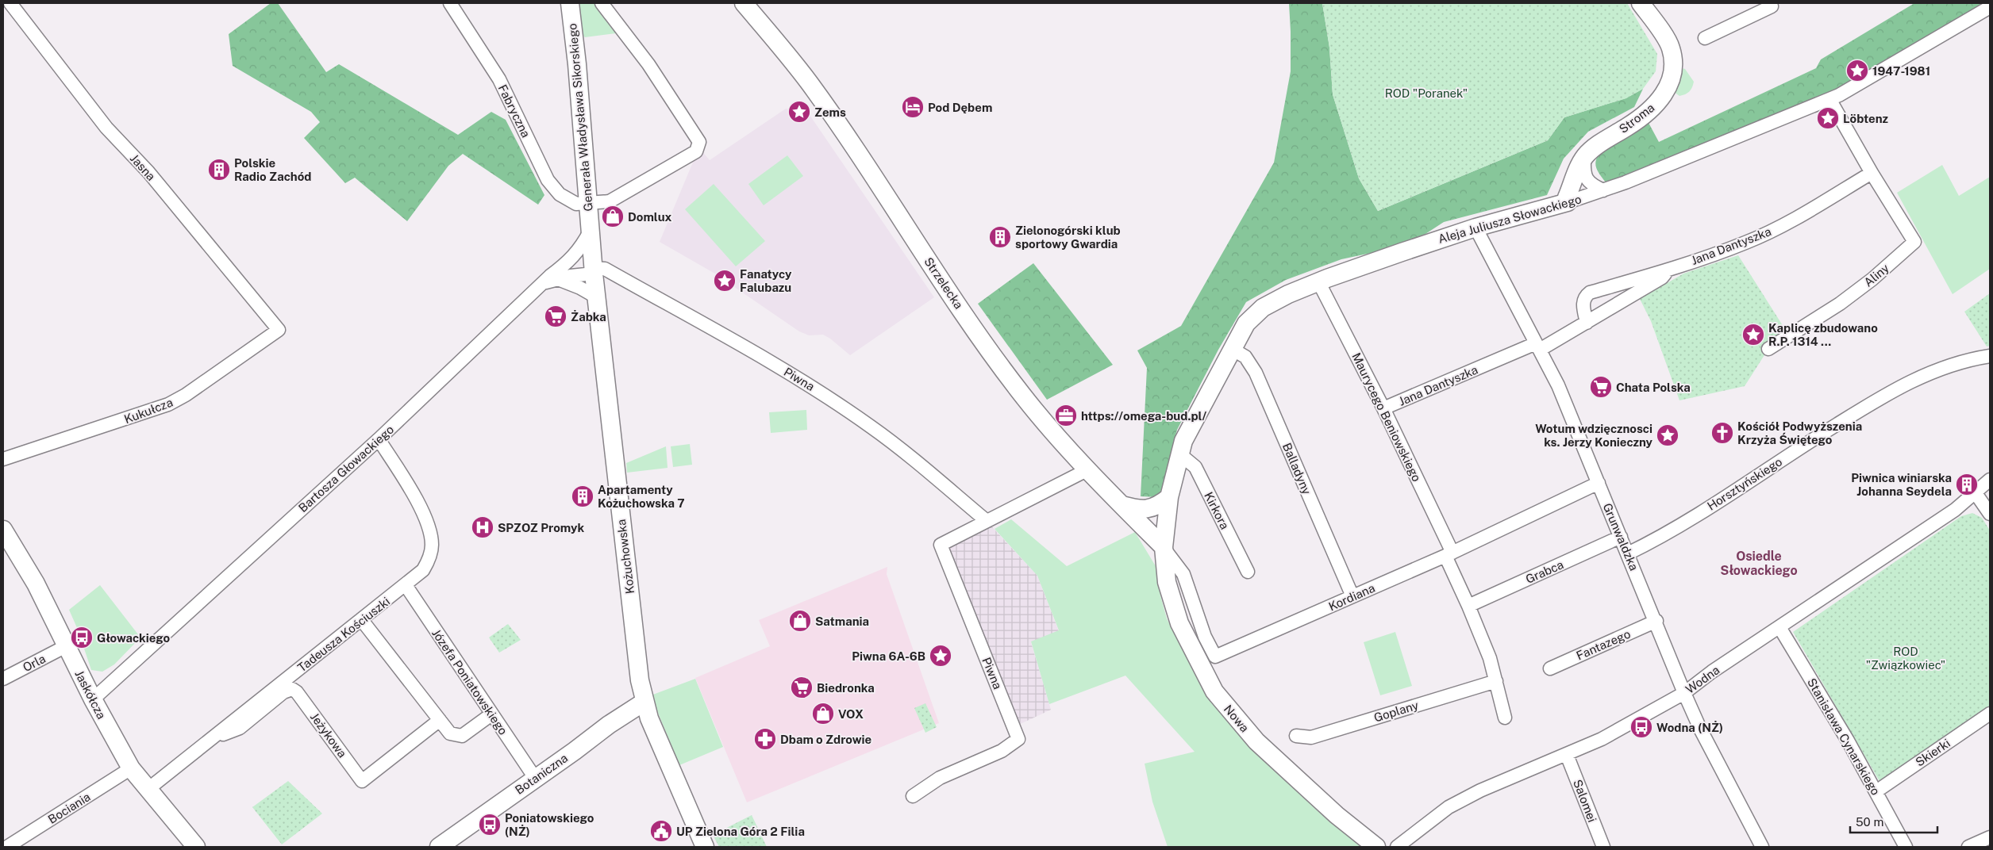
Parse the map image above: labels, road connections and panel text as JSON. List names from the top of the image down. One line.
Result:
{"streets":{"street":["Fabryczna","Generała Władysława Sikorskiego","Stroma","Jasna","Aleja Juliusza Słowackiego","Jana Dantyszka","Aliny","Strzelecka","Piwna","Kukułcza","Maurycego Beniowskiego","Bartosza Głowackiego","Balladyny","Horsztyńskiego","Kirkora","Grunwaldzka","Kożuchowska","Grabca","Kordiana","Tadeusza Kościuszki","Fantazego","Orla","Wodna","Józefa Poniatowskiego","Jaskółcza","Goplany","Nowa","Jeżykowa","Stanisława Cynarskiego","Skierki","Botaniczna","Salomei","Bociania"]},"crossings":[["Fabryczna","Generała Władysława Sikorskiego"],["Generała Władysława Sikorskiego","Bartosza Głowackiego"],["Generała Władysława Sikorskiego","Kożuchowska"],["Stroma","Aleja Juliusza Słowackiego"],["Jasna","Kukułcza"],["Aleja Juliusza Słowackiego","Strzelecka"],["Aleja Juliusza Słowackiego","Maurycego Beniowskiego"],["Aleja Juliusza Słowackiego","Balladyny"],["Aleja Juliusza Słowackiego","Kirkora"],["Aleja Juliusza Słowackiego","Grunwaldzka"],["Aleja Juliusza Słowackiego","Kordiana"],["Aleja Juliusza Słowackiego","Nowa"],["Jana Dantyszka","Aliny"],["Jana Dantyszka","Maurycego Beniowskiego"],["Jana Dantyszka","Grunwaldzka"],["Strzelecka","Piwna"],["Strzelecka","Kordiana"],["Strzelecka","Nowa"],["Piwna","Kożuchowska"],["Maurycego Beniowskiego","Grabca"],["Maurycego Beniowskiego","Kordiana"],["Maurycego Beniowskiego","Goplany"],["Bartosza Głowackiego","Kożuchowska"],["Bartosza Głowackiego","Tadeusza Kościuszki"],["Bartosza Głowackiego","Jaskółcza"],["Balladyny","Kordiana"],["Horsztyńskiego","Grunwaldzka"],["Grunwaldzka","Grabca"],["Grunwaldzka","Kordiana"],["Grunwaldzka","Fantazego"],["Grunwaldzka","Wodna"],["Kożuchowska","Botaniczna"],["Kordiana","Nowa"],["Tadeusza Kościuszki","Józefa Poniatowskiego"],["Tadeusza Kościuszki","Jaskółcza"],["Tadeusza Kościuszki","Jeżykowa"],["Orla","Jaskółcza"],["Wodna","Stanisława Cynarskiego"],["Wodna","Salomei"],["Józefa Poniatowskiego","Botaniczna"],["Jaskółcza","Bociania"],["Stanisława Cynarskiego","Skierki"]],"districts":["Osiedle Słowackiego"],"parks":["ROD \"Poranek\"","ROD \"Związkowiec\""],"places":{"place":["1947-1981","Zems","Löbtenz","Fanatycy Falubazu","Kaplicę zbudowano R.P. 1314 ...","Wotum wdzięcznosci ks. Jerzy Konieczny","Piwna 6A-6B"],"hotel":["Pod Dębem"],"building":["Polskie Radio Zachód","Zielonogórski klub sportowy Gwardia","Piwnica winiarska Johanna Seydela","Apartamenty Kożuchowska 7"],"shop":["Domlux","Satmania","VOX"],"supermarket":["Żabka","Chata Polska","Biedronka"],"office":["https://omega-bud.pl/"],"church":["Kościół Podwyższenia Krzyża Świętego"],"hospital":["SPZOZ Promyk"],"bus stop":["Głowackiego","Wodna (NŻ)","Poniatowskiego (NŻ)"],"pharmacy":["Dbam o Zdrowie"],"public building":["UP Zielona Góra 2 Filia"]},"scale_bar":"50 m"}
